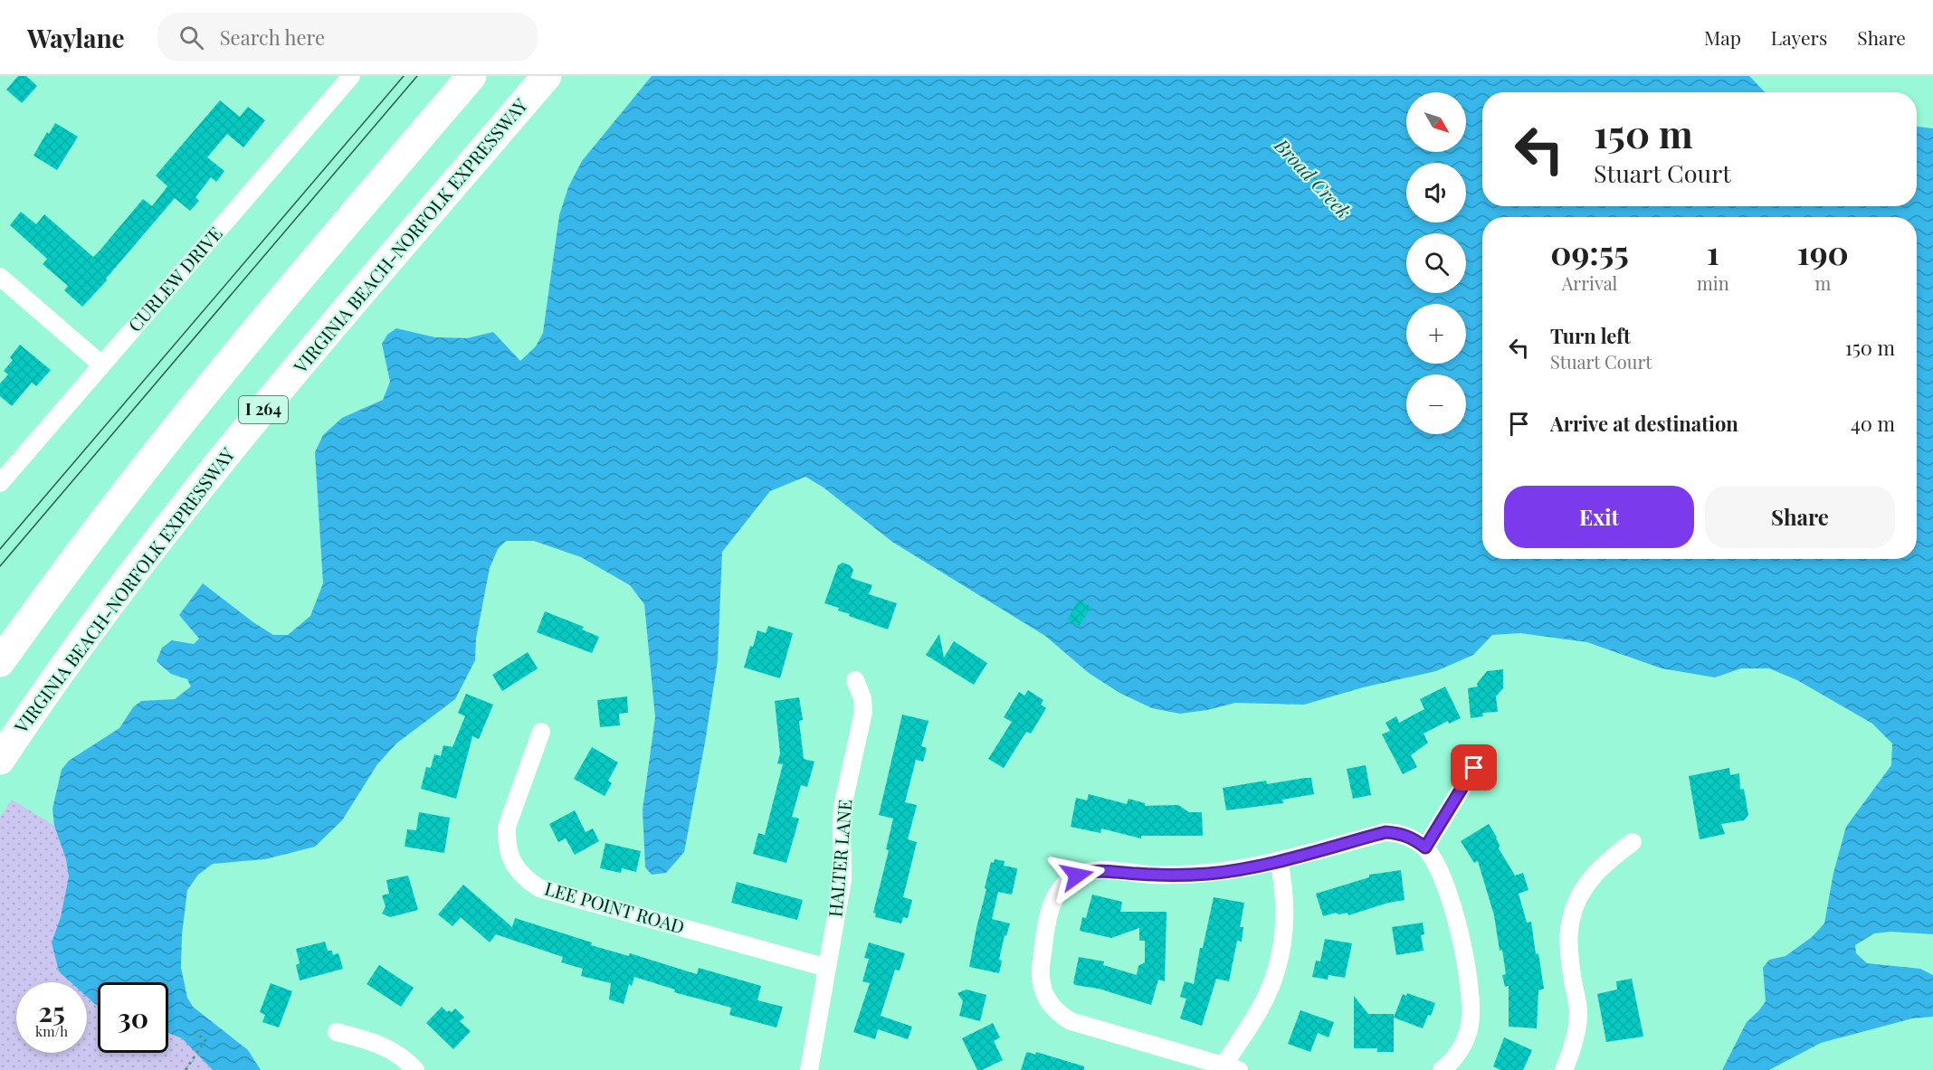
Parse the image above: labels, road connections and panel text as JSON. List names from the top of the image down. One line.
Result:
{"streets":{"highway":["VIRGINIA BEACH-NORFOLK EXPRESSWAY","I 264"],"street":["CURLEW DRIVE","HALTER LANE","LEE POINT ROAD"]},"crossings":[["HALTER LANE","LEE POINT ROAD"]],"water":["Broad Creek"],"north":"bottom right","page":{"header":"Waylane","search":"Search here","nav":["Map","Layers","Share"],"map_buttons":["+","−"],"turn":["150 m","Stuart Court"],"eta":["09:55","Arrival","1","min","190","m"],"list":[{"name":"Turn left","note":"Stuart Court","value":"150 m"},{"name":"Arrive at destination","value":"40 m"}],"buttons":["Exit","Share"],"speed":"25 km/h","limit":"30"}}
